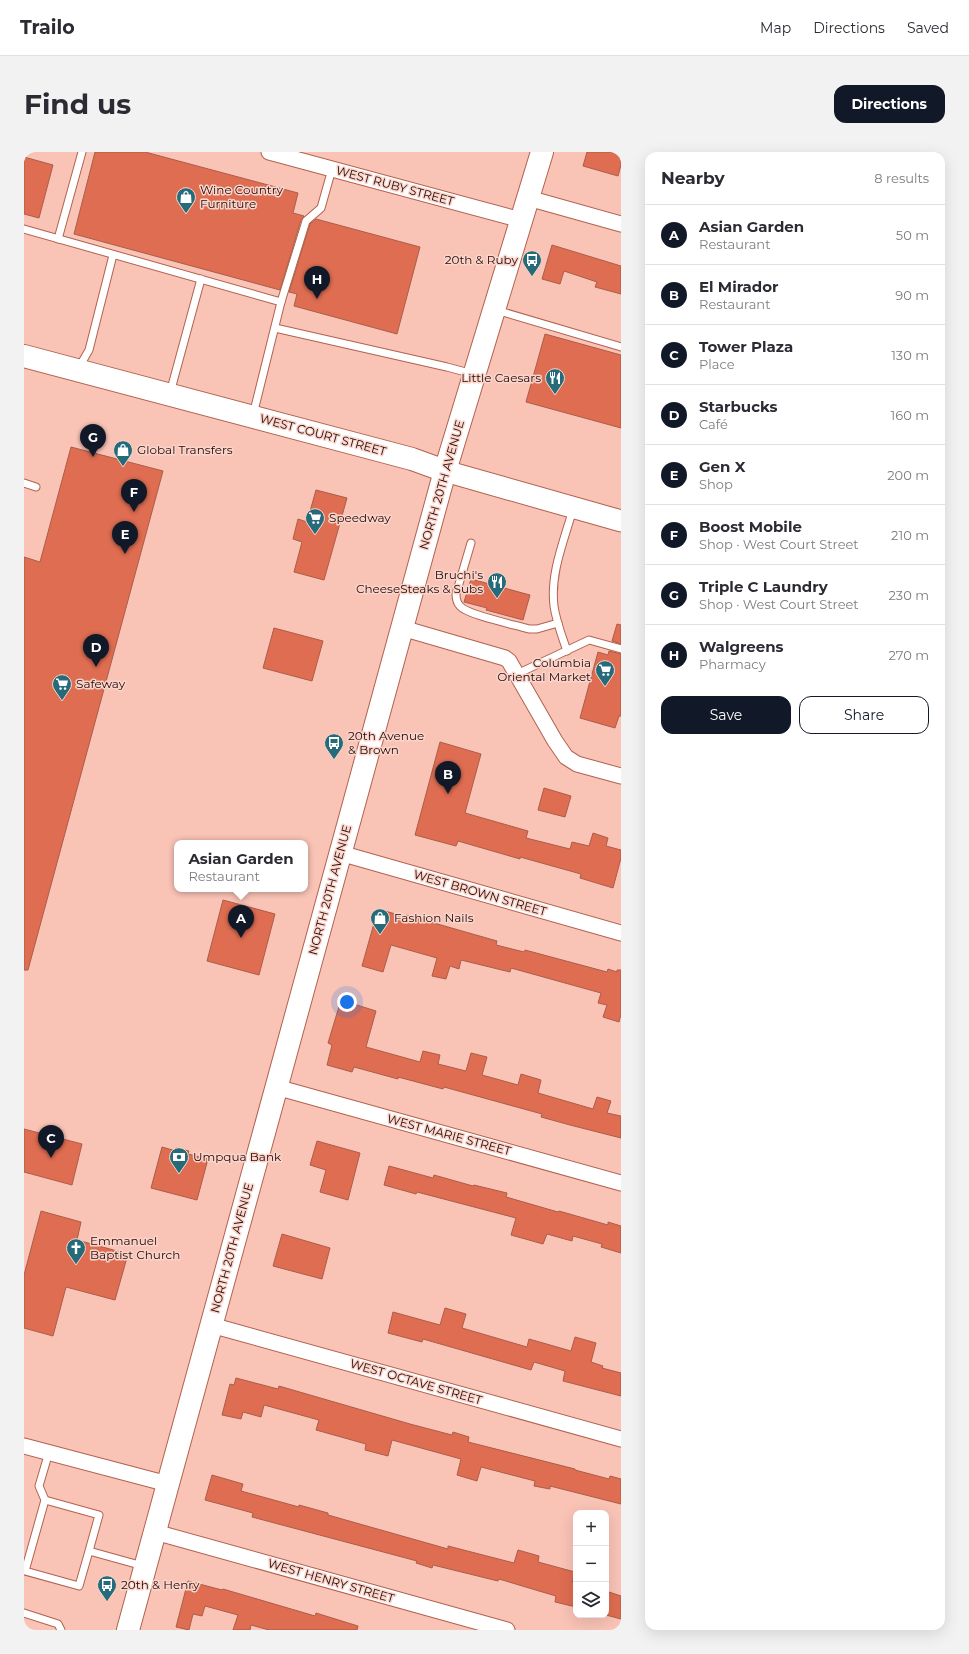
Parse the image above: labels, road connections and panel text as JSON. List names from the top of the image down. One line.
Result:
{"streets":{"main road":["WEST COURT STREET","NORTH 20TH AVENUE"],"street":["WEST RUBY STREET","WEST BROWN STREET","WEST MARIE STREET","WEST OCTAVE STREET","WEST HENRY STREET"]},"crossings":[["WEST RUBY STREET","NORTH 20TH AVENUE"],["WEST COURT STREET","NORTH 20TH AVENUE"],["NORTH 20TH AVENUE","WEST BROWN STREET"],["NORTH 20TH AVENUE","WEST MARIE STREET"],["NORTH 20TH AVENUE","WEST OCTAVE STREET"],["NORTH 20TH AVENUE","WEST HENRY STREET"]],"places":{"shop":["Wine Country Furniture","Global Transfers","Fashion Nails"],"bus stop":["20th & Ruby","20th Avenue & Brown","20th & Henry"],"restaurant":["Little Caesars","Bruchi's CheeseSteaks & Subs"],"supermarket":["Speedway","Columbia Oriental Market","Safeway"],"bank":["Umpqua Bank"],"church":["Emmanuel Baptist Church"]},"page":{"header":"Trailo","nav":["Map","Directions","Saved"],"buttons":["Directions",["Save","Share"]],"title":"Find us","heading":["Nearby","8 results"],"list":[{"mark":"A","name":"Asian Garden","note":"Restaurant","value":"50 m"},{"mark":"B","name":"El Mirador","note":"Restaurant","value":"90 m"},{"mark":"C","name":"Tower Plaza","note":"Place","value":"130 m"},{"mark":"D","name":"Starbucks","note":"Café","value":"160 m"},{"mark":"E","name":"Gen X","note":"Shop","value":"200 m"},{"mark":"F","name":"Boost Mobile","note":"Shop · West Court Street","value":"210 m"},{"mark":"G","name":"Triple C Laundry","note":"Shop · West Court Street","value":"230 m"},{"mark":"H","name":"Walgreens","note":"Pharmacy","value":"270 m"}],"pins":["H","G","F","E","D","B","A","C"],"popup":["Asian Garden","Restaurant"],"map_buttons":["+","−"]}}
